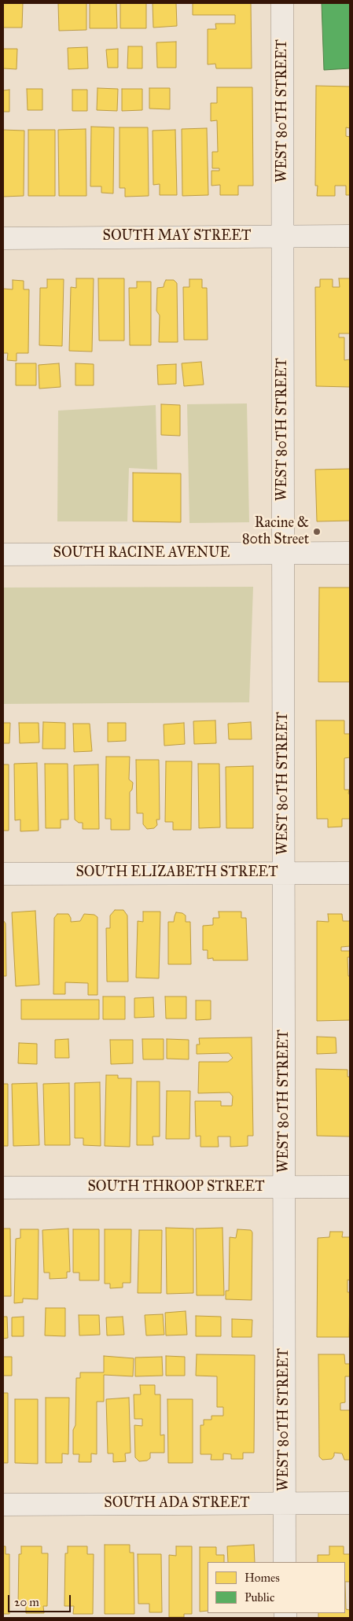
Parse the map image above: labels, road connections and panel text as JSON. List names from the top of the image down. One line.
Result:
{"streets":{"street":["WEST 80TH STREET","SOUTH MAY STREET","SOUTH RACINE AVENUE","SOUTH ELIZABETH STREET","SOUTH THROOP STREET","SOUTH ADA STREET"]},"crossings":[["WEST 80TH STREET","SOUTH MAY STREET"],["WEST 80TH STREET","SOUTH RACINE AVENUE"],["WEST 80TH STREET","SOUTH ELIZABETH STREET"],["WEST 80TH STREET","SOUTH THROOP STREET"],["WEST 80TH STREET","SOUTH ADA STREET"]],"places":["Racine & 80th Street"],"legend":["Homes","Public"],"scale_bar":"20 m"}
